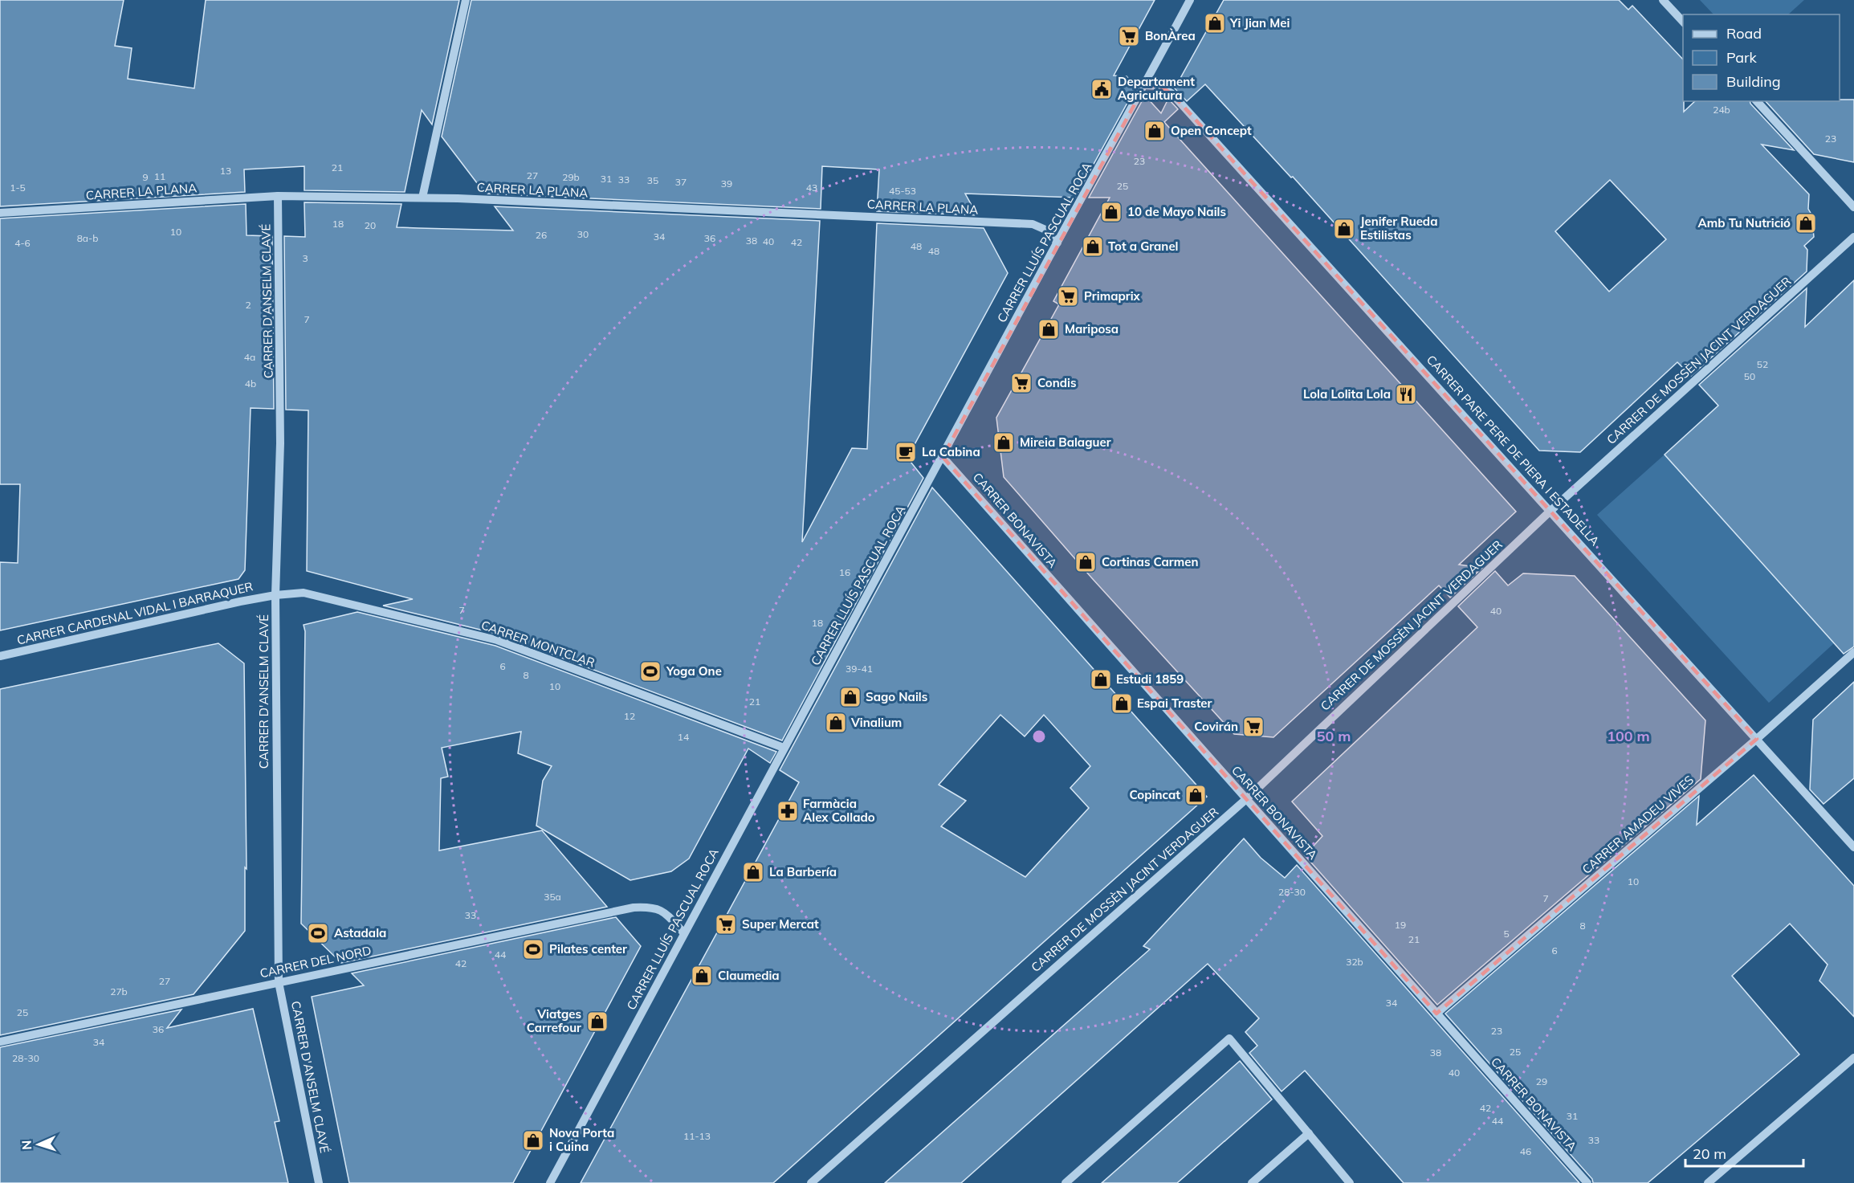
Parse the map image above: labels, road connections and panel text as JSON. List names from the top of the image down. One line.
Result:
{"streets":{"street":["CARRER LA PLANA","CARRER LLUÍS PASCUAL ROCA","CARRER D'ANSELM CLAVÉ","CARRER DE MOSSÈN JACINT VERDAGUER","CARRER PARE PERE DE PIERA I ESTADELLA","CARRER BONAVISTA","CARRER CARDENAL VIDAL I BARRAQUER","CARRER MONTCLAR","CARRER AMADEU VIVES","CARRER DEL NORD"]},"crossings":[["CARRER LA PLANA","CARRER LLUÍS PASCUAL ROCA"],["CARRER LA PLANA","CARRER D'ANSELM CLAVÉ"],["CARRER LLUÍS PASCUAL ROCA","CARRER PARE PERE DE PIERA I ESTADELLA"],["CARRER LLUÍS PASCUAL ROCA","CARRER BONAVISTA"],["CARRER LLUÍS PASCUAL ROCA","CARRER MONTCLAR"],["CARRER LLUÍS PASCUAL ROCA","CARRER DEL NORD"],["CARRER D'ANSELM CLAVÉ","CARRER CARDENAL VIDAL I BARRAQUER"],["CARRER D'ANSELM CLAVÉ","CARRER MONTCLAR"],["CARRER D'ANSELM CLAVÉ","CARRER DEL NORD"],["CARRER DE MOSSÈN JACINT VERDAGUER","CARRER PARE PERE DE PIERA I ESTADELLA"],["CARRER DE MOSSÈN JACINT VERDAGUER","CARRER BONAVISTA"],["CARRER PARE PERE DE PIERA I ESTADELLA","CARRER AMADEU VIVES"],["CARRER BONAVISTA","CARRER AMADEU VIVES"],["CARRER CARDENAL VIDAL I BARRAQUER","CARRER MONTCLAR"]],"places":{"shop":["Yi Jian Mei","Open Concept","10 de Mayo Nails","Amb Tu Nutrició","Jenifer Rueda Estilistas","Tot a Granel","Mariposa","Mireia Balaguer","Cortinas Carmen","Estudi 1859","Sago Nails","Espai Traster","Vinalium","Copincat","La Barbería","Claumedia","Viatges Carrefour","Nova Porta i Cuina"],"supermarket":["BonÀrea","Primaprix","Condis","Covirán","Super Mercat"],"public building":["Departament Agricultura"],"restaurant":["Lola Lolita Lola"],"cafe":["La Cabina"],"sports":["Yoga One","Astadala","Pilates center"],"pharmacy":["Farmàcia Alex Collado"]},"house_numbers":["24b","23","23","21","13","27","11","9","29b","31","33","35","37","39","25","1-5","43","45-53","18","20","10","30","26","34","8a-b","36","38","40","42","4-6","48","48","3","2","7","4a","52","50","4b","16","7","40","18","6","39-41","8","10","21","12","14","10","28-30","35a","7","33","19","8","5","21","6","44","32b","42","27","27b","34","25","36","23","34","25","38","28-30","40","29","42","31","44","11-13","33","46"],"legend":["Road","Park","Building"],"scale_bar":"20 m","north":"left","rings":["50 m","100 m"]}
